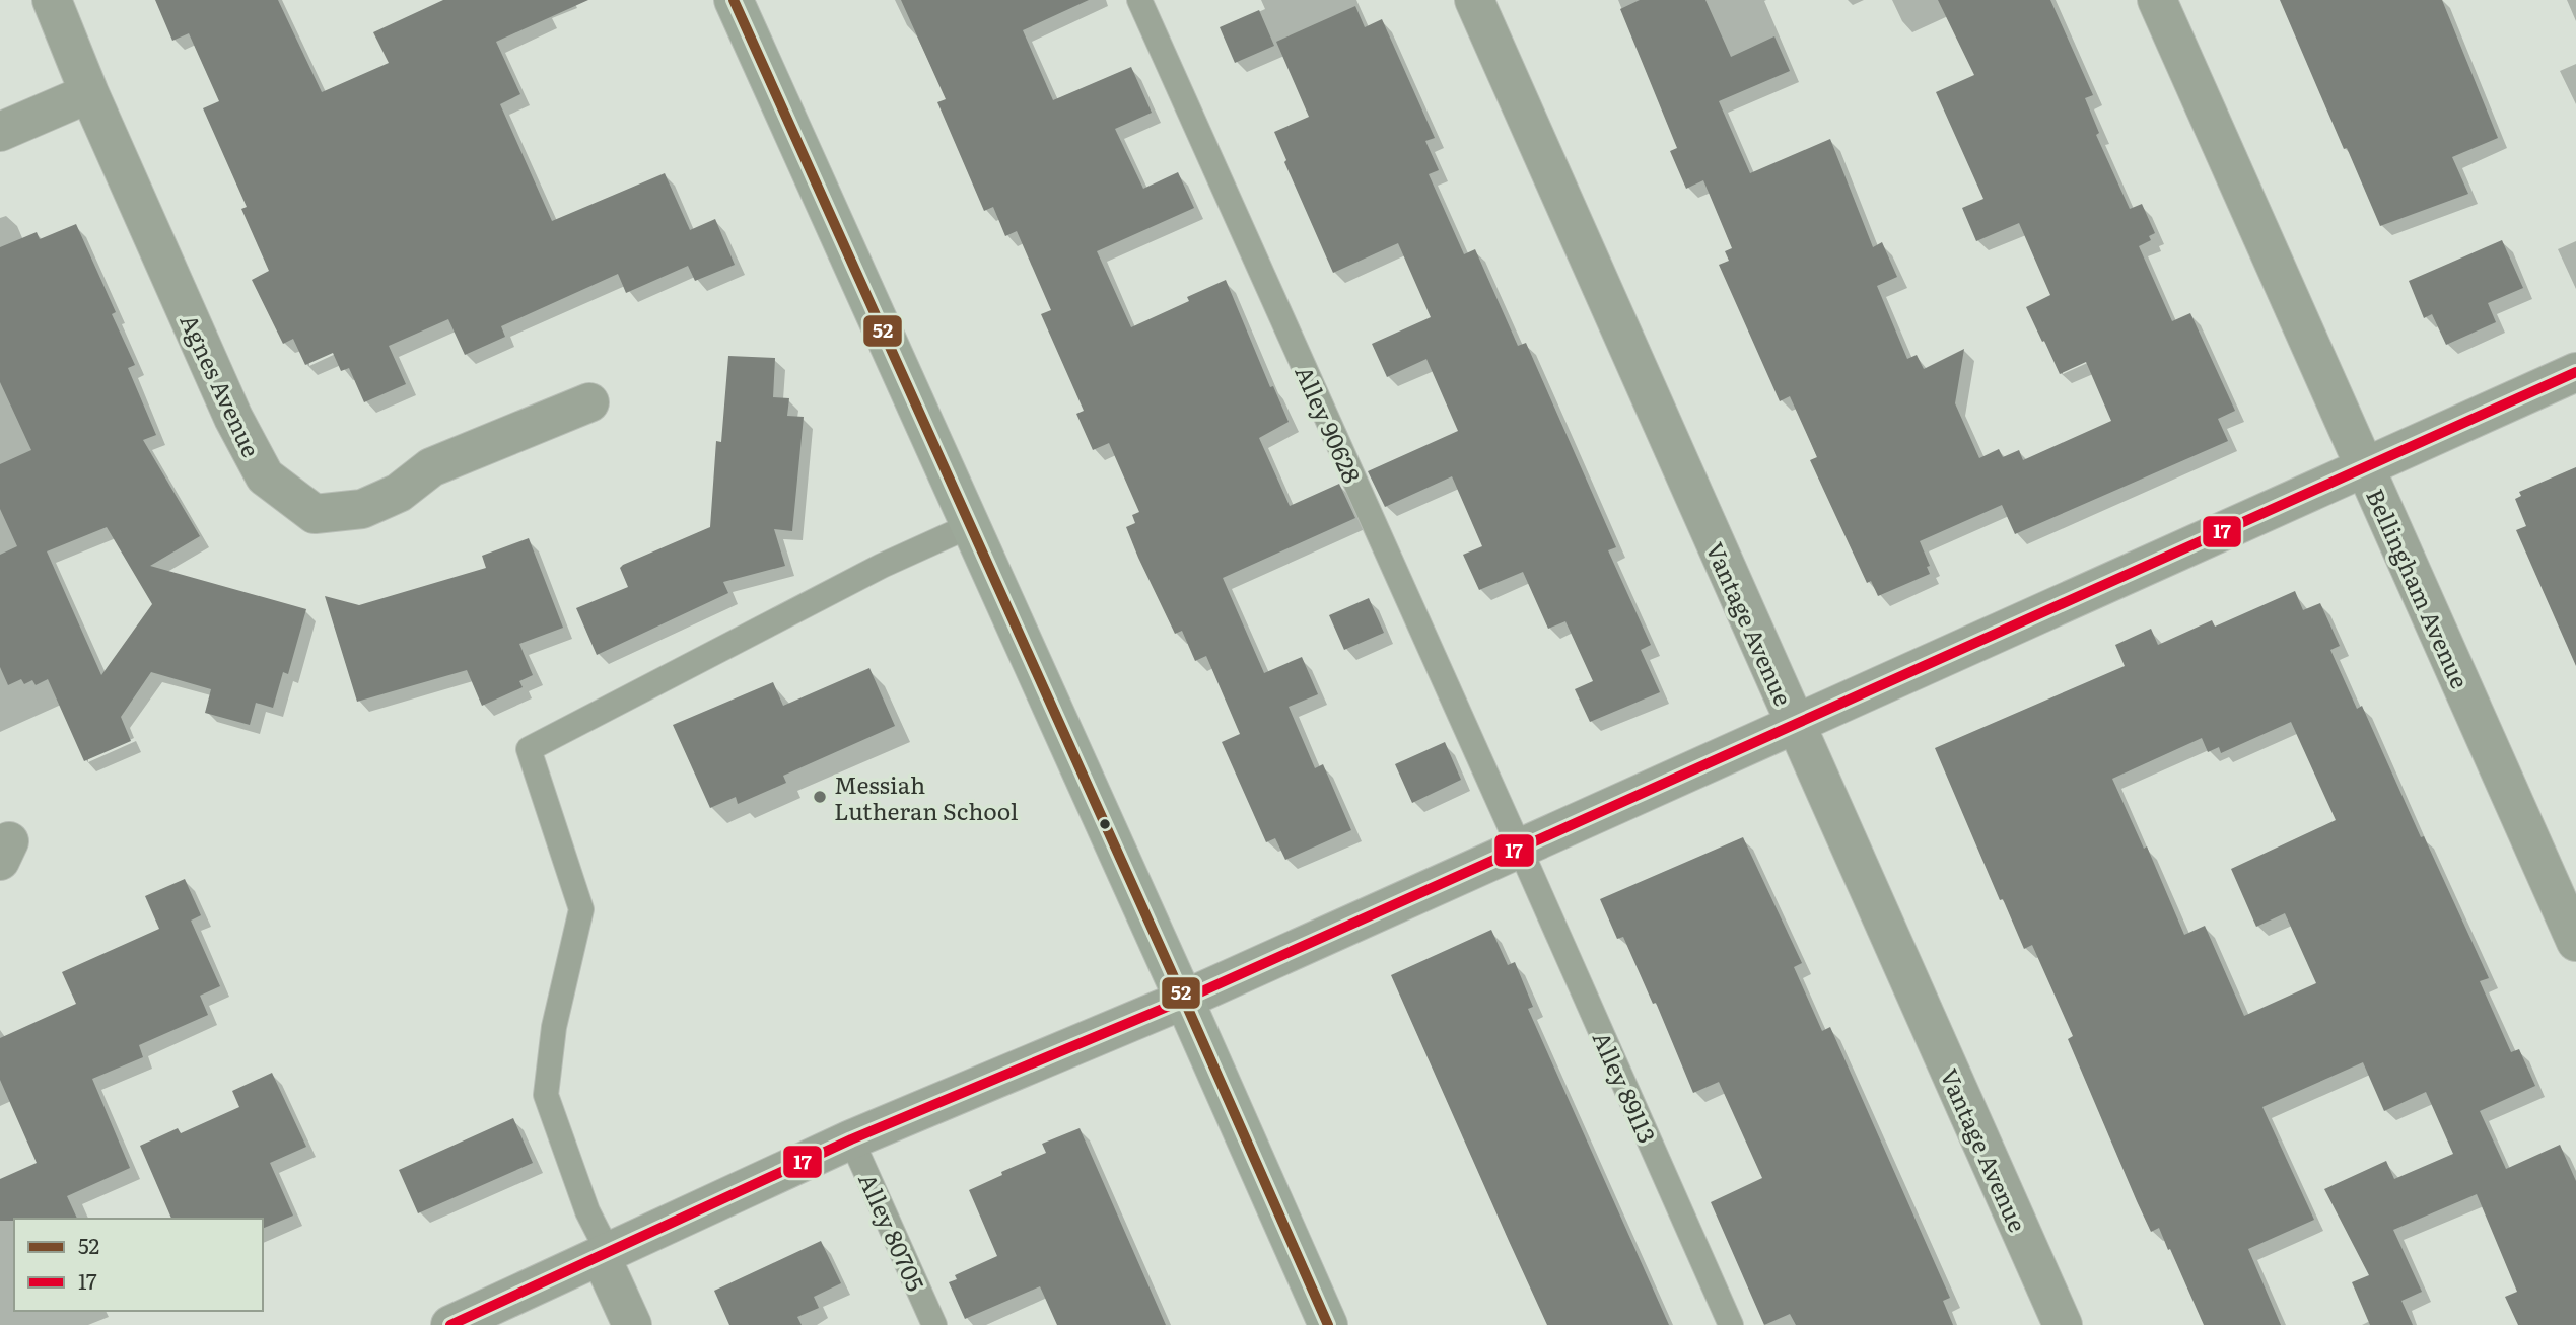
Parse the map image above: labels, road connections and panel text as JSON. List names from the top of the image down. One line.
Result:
{"streets":{"street":["Agnes Avenue","Bellingham Avenue","Vantage Avenue"],"lane":["Alley 90628","Alley 89113","Alley 80705"]},"crossings":[["Alley 90628","Alley 89113"]],"places":["Messiah Lutheran School"],"lines":["transit line 52","transit line 17"],"legend":["52","17"]}
